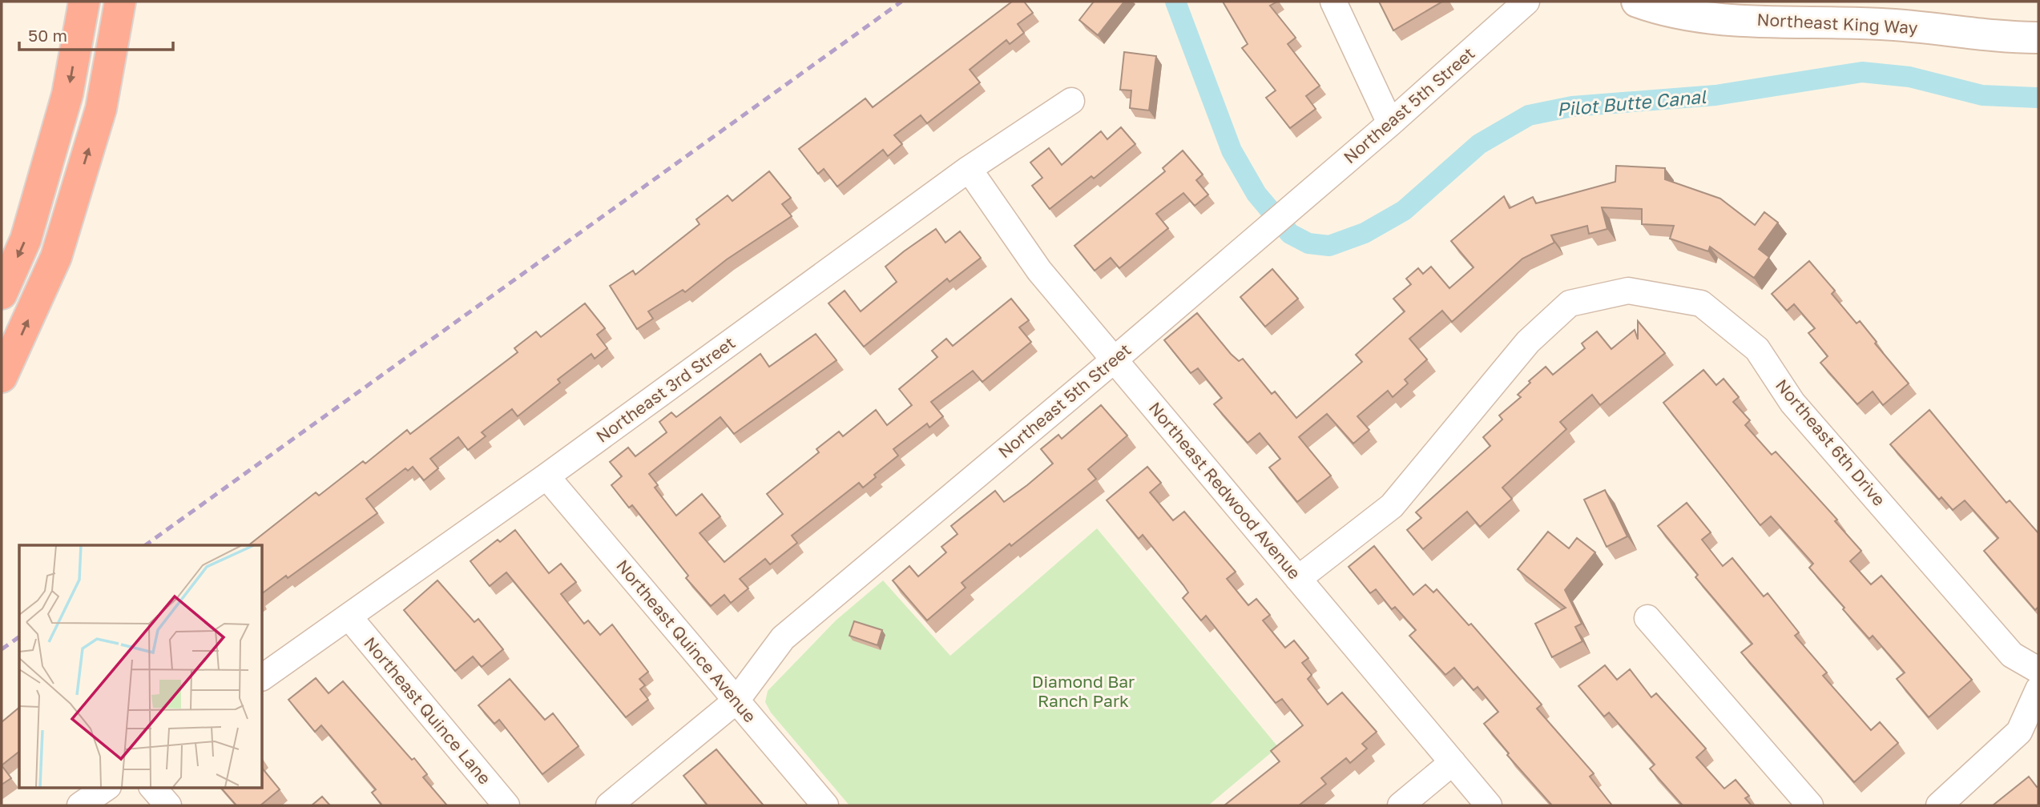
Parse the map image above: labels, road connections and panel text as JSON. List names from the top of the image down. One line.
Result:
{"streets":{"street":["Northeast King Way","Northeast 5th Street","Northeast 3rd Street","Northeast 6th Drive","Northeast Redwood Avenue","Northeast Quince Avenue","Northeast Quince Lane"]},"crossings":[["Northeast 5th Street","Northeast Redwood Avenue"],["Northeast 5th Street","Northeast Quince Avenue"],["Northeast 3rd Street","Northeast Redwood Avenue"],["Northeast 3rd Street","Northeast Quince Avenue"],["Northeast 3rd Street","Northeast Quince Lane"],["Northeast 6th Drive","Northeast Redwood Avenue"]],"water":["Pilot Butte Canal"],"parks":["Diamond Bar Ranch Park"],"scale_bar":"50 m"}
